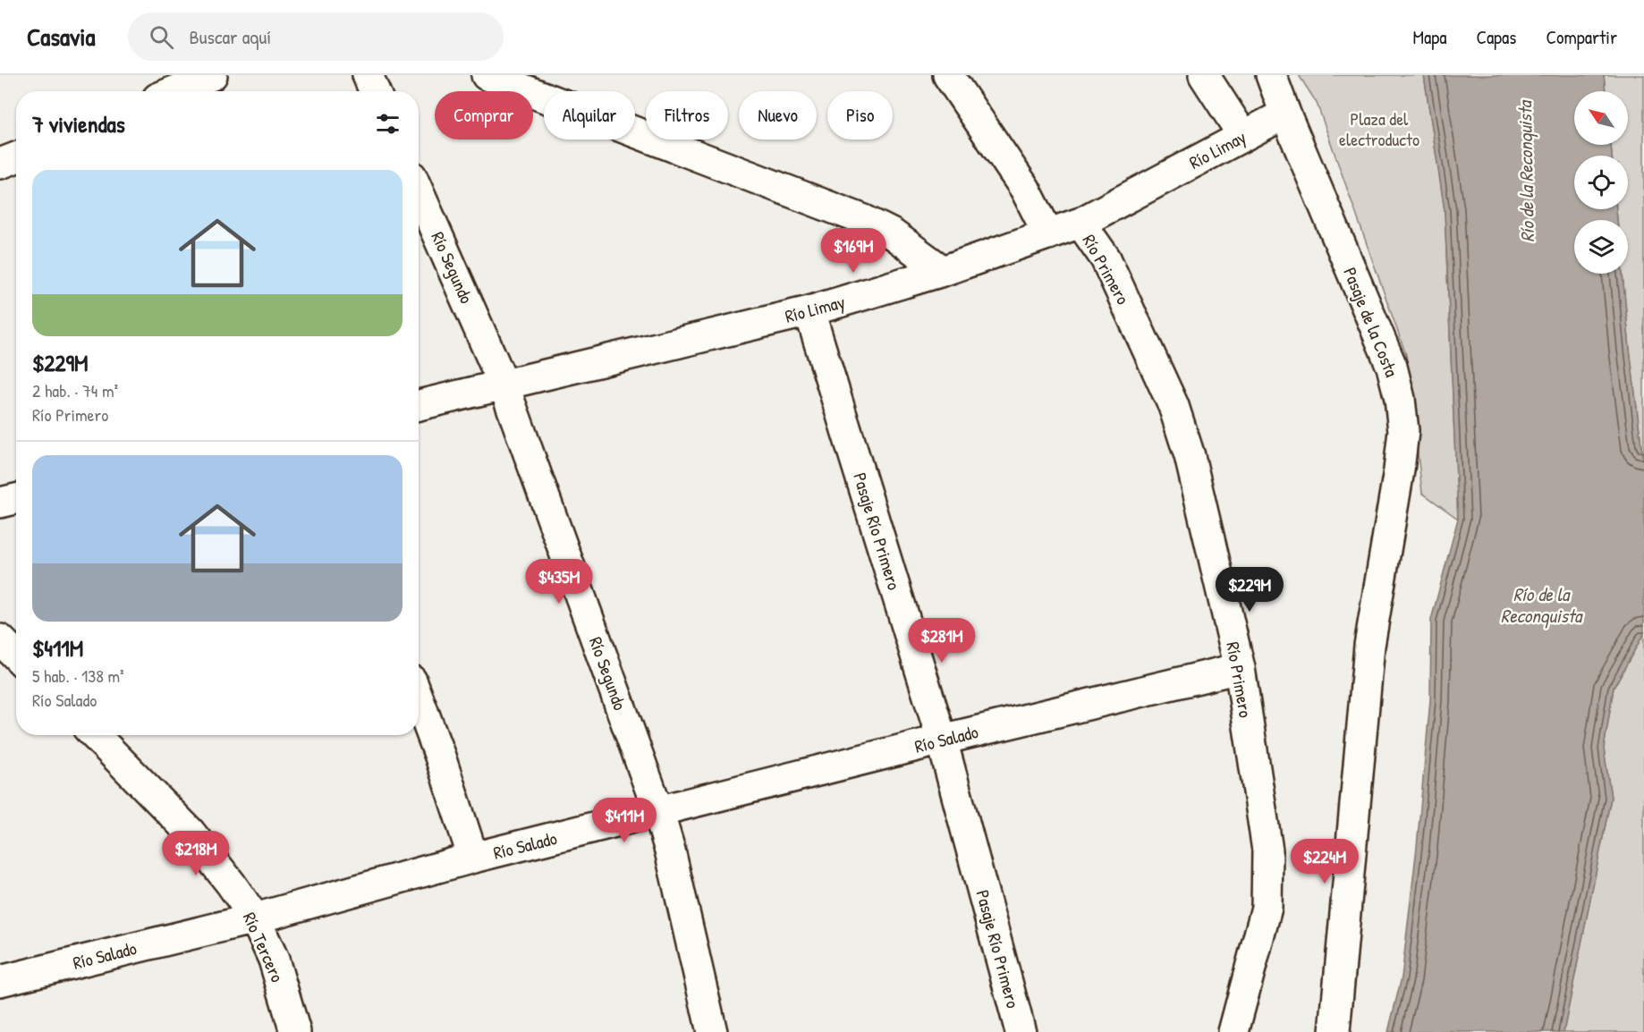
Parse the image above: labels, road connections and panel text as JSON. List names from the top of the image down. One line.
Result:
{"streets":{"street":["Río Limay","Río Segundo","Río Primero","Pasaje de la Costa","Pasaje Río Primero","Río Salado","Río Tercero"]},"crossings":[["Río Limay","Río Segundo"],["Río Limay","Río Primero"],["Río Limay","Pasaje de la Costa"],["Río Limay","Pasaje Río Primero"],["Río Segundo","Río Salado"],["Río Primero","Río Salado"],["Pasaje Río Primero","Río Salado"],["Río Salado","Río Tercero"]],"water":["Río de la Reconquista"],"parks":["Plaza del electroducto"],"north":"top left","page":{"header":"Casavia","search":"Buscar aquí","nav":["Mapa","Capas","Compartir"],"chip":["Comprar","Alquilar","Filtros","Nuevo","Piso"],"heading":"7 viviendas","list":[{"name":"$229M","note":"2 hab. · 74 m² · Río Primero"},{"name":"$411M","note":"5 hab. · 138 m² · Río Salado"}],"price":["$169M","$435M","$229M","$281M","$411M","$218M","$224M"]}}
